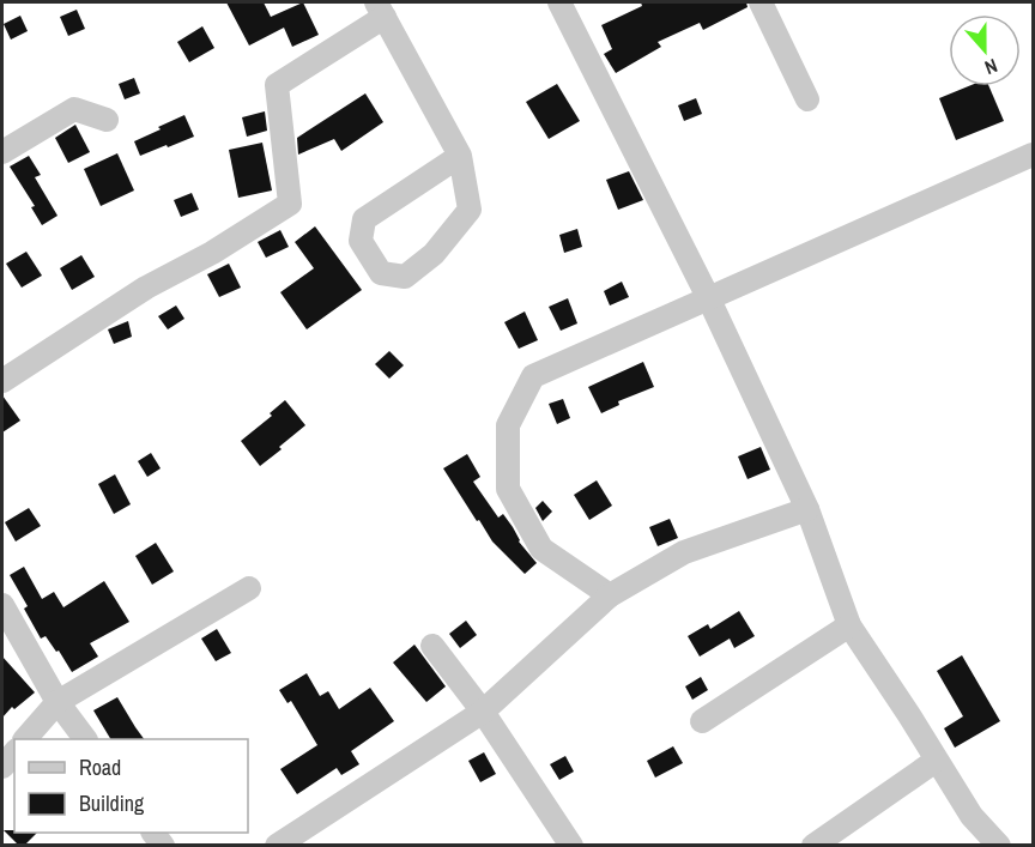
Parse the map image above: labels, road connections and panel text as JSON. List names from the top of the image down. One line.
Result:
{"legend":["Road","Building"],"north":"bottom"}
